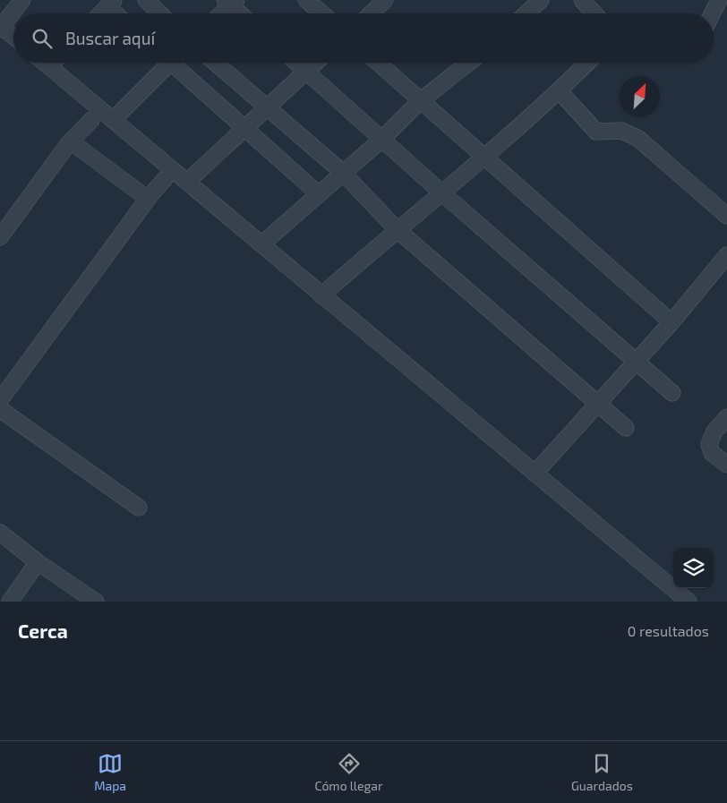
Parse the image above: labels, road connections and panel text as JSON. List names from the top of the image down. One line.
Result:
{"north":"top right","page":{"search":"Buscar aquí","heading":["Cerca","0 resultados"],"nav":["Mapa","Cómo llegar","Guardados"]}}
